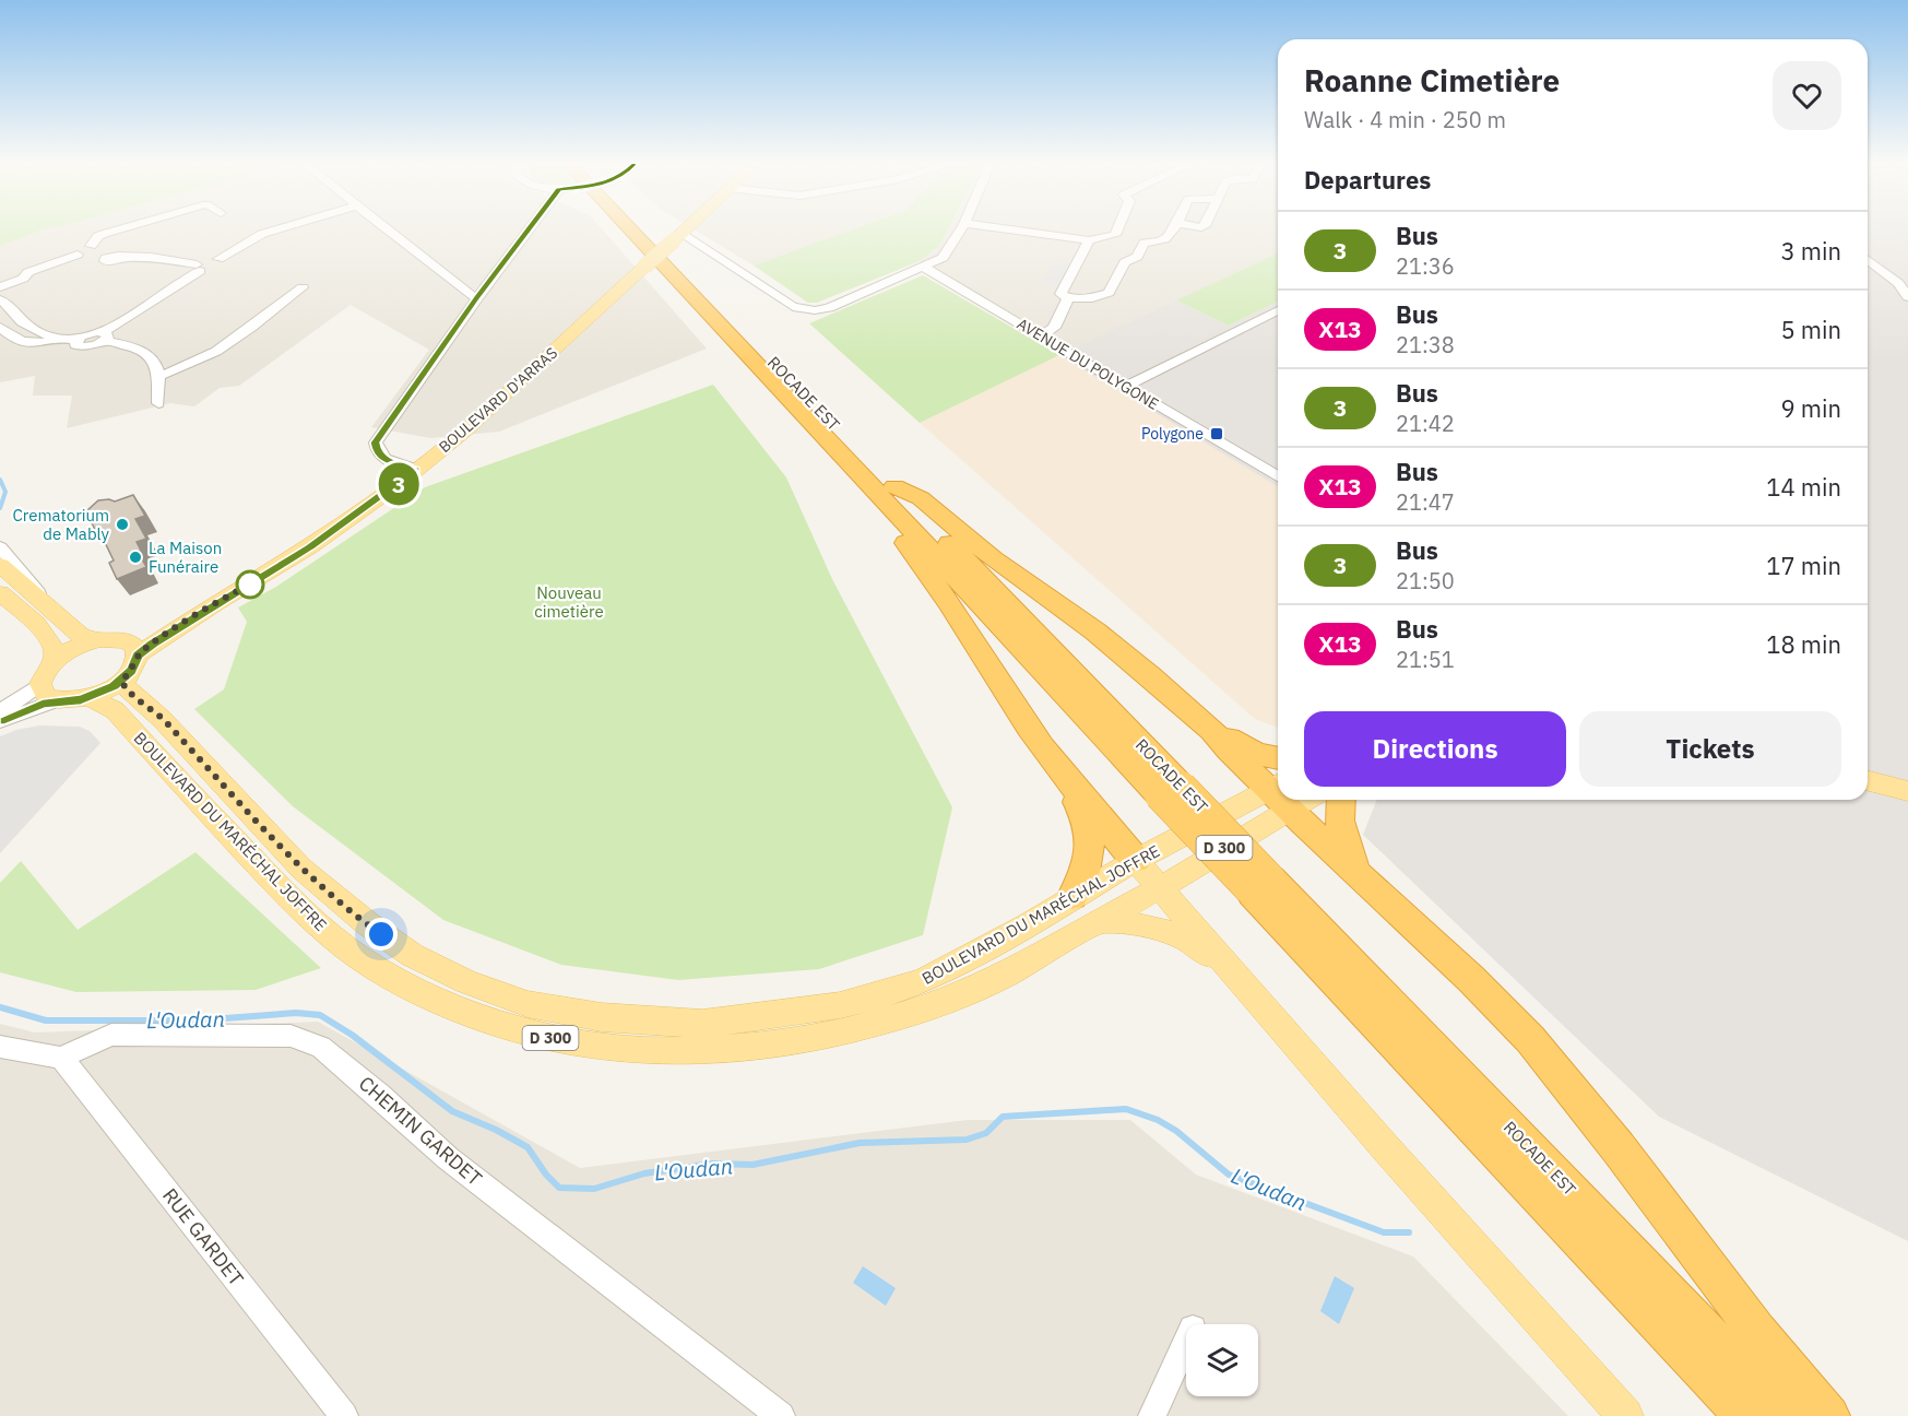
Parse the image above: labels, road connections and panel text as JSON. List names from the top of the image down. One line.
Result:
{"streets":{"highway":["ROCADE EST"],"main road":["BOULEVARD D'ARRAS","BOULEVARD DU MARÉCHAL JOFFRE","D 300"],"street":["AVENUE DU POLYGONE","CHEMIN GARDET","RUE GARDET"]},"crossings":[["CHEMIN GARDET","RUE GARDET"]],"water":["L'Oudan"],"parks":["Nouveau cimetière"],"places":{"transit":["Polygone"],"other":["Crematorium de Mably","La Maison Funéraire"]},"lines":["bus line 3"],"page":{"on_map":"3","heading":[["Roanne Cimetière","Walk · 4 min · 250 m"],"Departures"],"list":[{"mark":"3","name":"Bus","note":"21:36","value":"3 min"},{"mark":"X13","name":"Bus","note":"21:38","value":"5 min"},{"mark":"3","name":"Bus","note":"21:42","value":"9 min"},{"mark":"X13","name":"Bus","note":"21:47","value":"14 min"},{"mark":"3","name":"Bus","note":"21:50","value":"17 min"},{"mark":"X13","name":"Bus","note":"21:51","value":"18 min"}],"buttons":["Directions","Tickets"]}}
